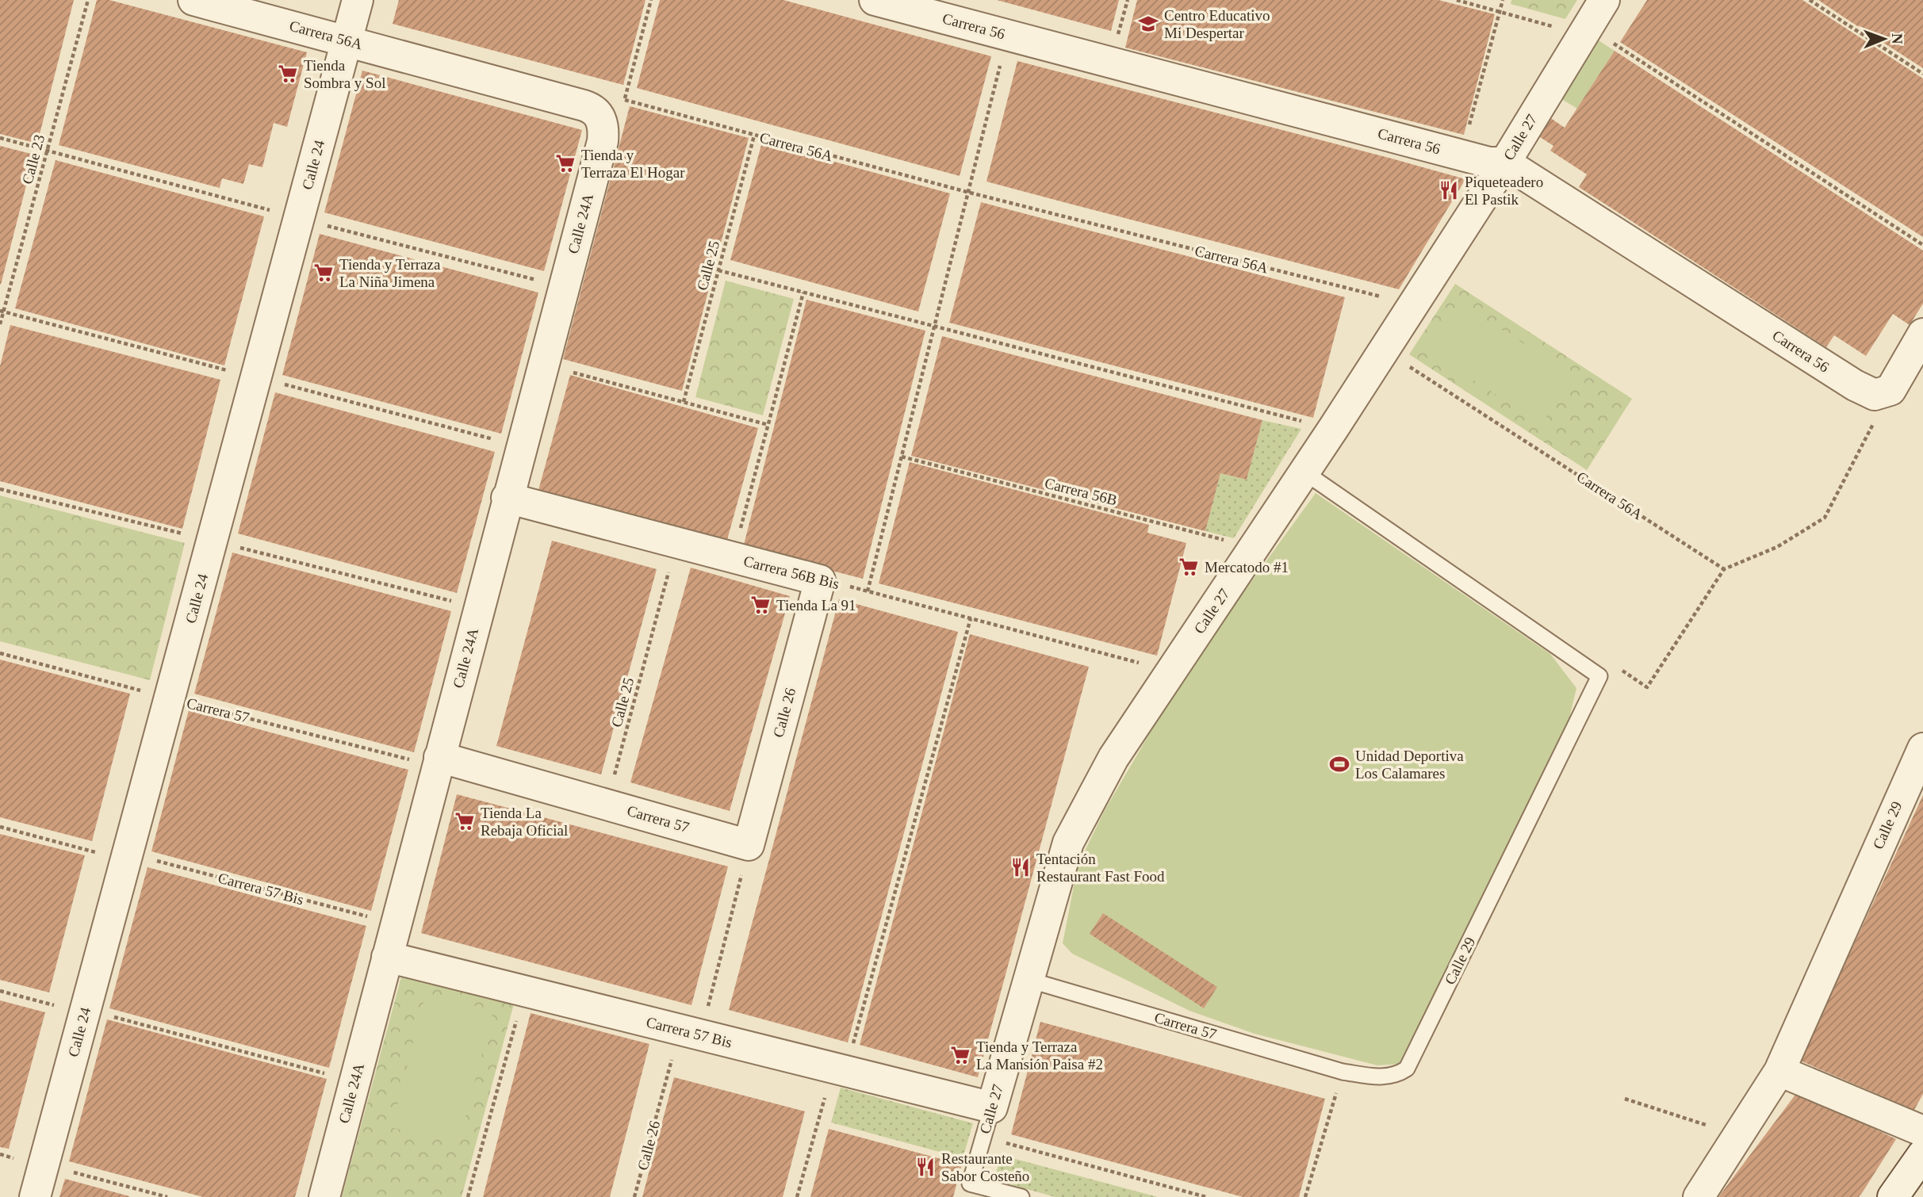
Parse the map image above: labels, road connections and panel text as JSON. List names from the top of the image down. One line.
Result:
{"streets":{"street":["Carrera 56","Carrera 56A","Calle 27","Calle 24","Calle 24A","Carrera 56B Bis","Carrera 57","Calle 26","Calle 29","Carrera 57 Bis"],"path":["Calle 23","Calle 25","Carrera 56B"]},"crossings":[["Carrera 56","Calle 27"],["Carrera 56A","Calle 27"],["Carrera 56A","Calle 24"],["Carrera 56A","Calle 24A"],["Carrera 56A","Calle 25"],["Calle 27","Carrera 56B"],["Calle 27","Carrera 56B Bis"],["Calle 27","Carrera 57"],["Calle 27","Calle 29"],["Calle 27","Carrera 57 Bis"],["Calle 24","Carrera 57"],["Calle 24","Carrera 57 Bis"],["Calle 24A","Carrera 56B Bis"],["Calle 24A","Carrera 57"],["Calle 24A","Carrera 57 Bis"],["Calle 25","Carrera 56B Bis"],["Calle 25","Carrera 57"],["Carrera 56B Bis","Calle 26"],["Carrera 57","Calle 26"],["Carrera 57","Calle 29"],["Calle 26","Carrera 57 Bis"]],"places":{"school or university":["Centro Educativo Mi Despertar"],"supermarket":["Tienda Sombra y Sol","Tienda y Terraza El Hogar","Tienda y Terraza La Niña Jimena","Mercatodo #1","Tienda La 91","Tienda La Rebaja Oficial","Tienda y Terraza La Mansión Paisa #2"],"restaurant":["Piqueteadero El Pastik","Tentación Restaurant Fast Food","Restaurante Sabor Costeño"],"sports":["Unidad Deportiva Los Calamares"]},"north":"right"}
